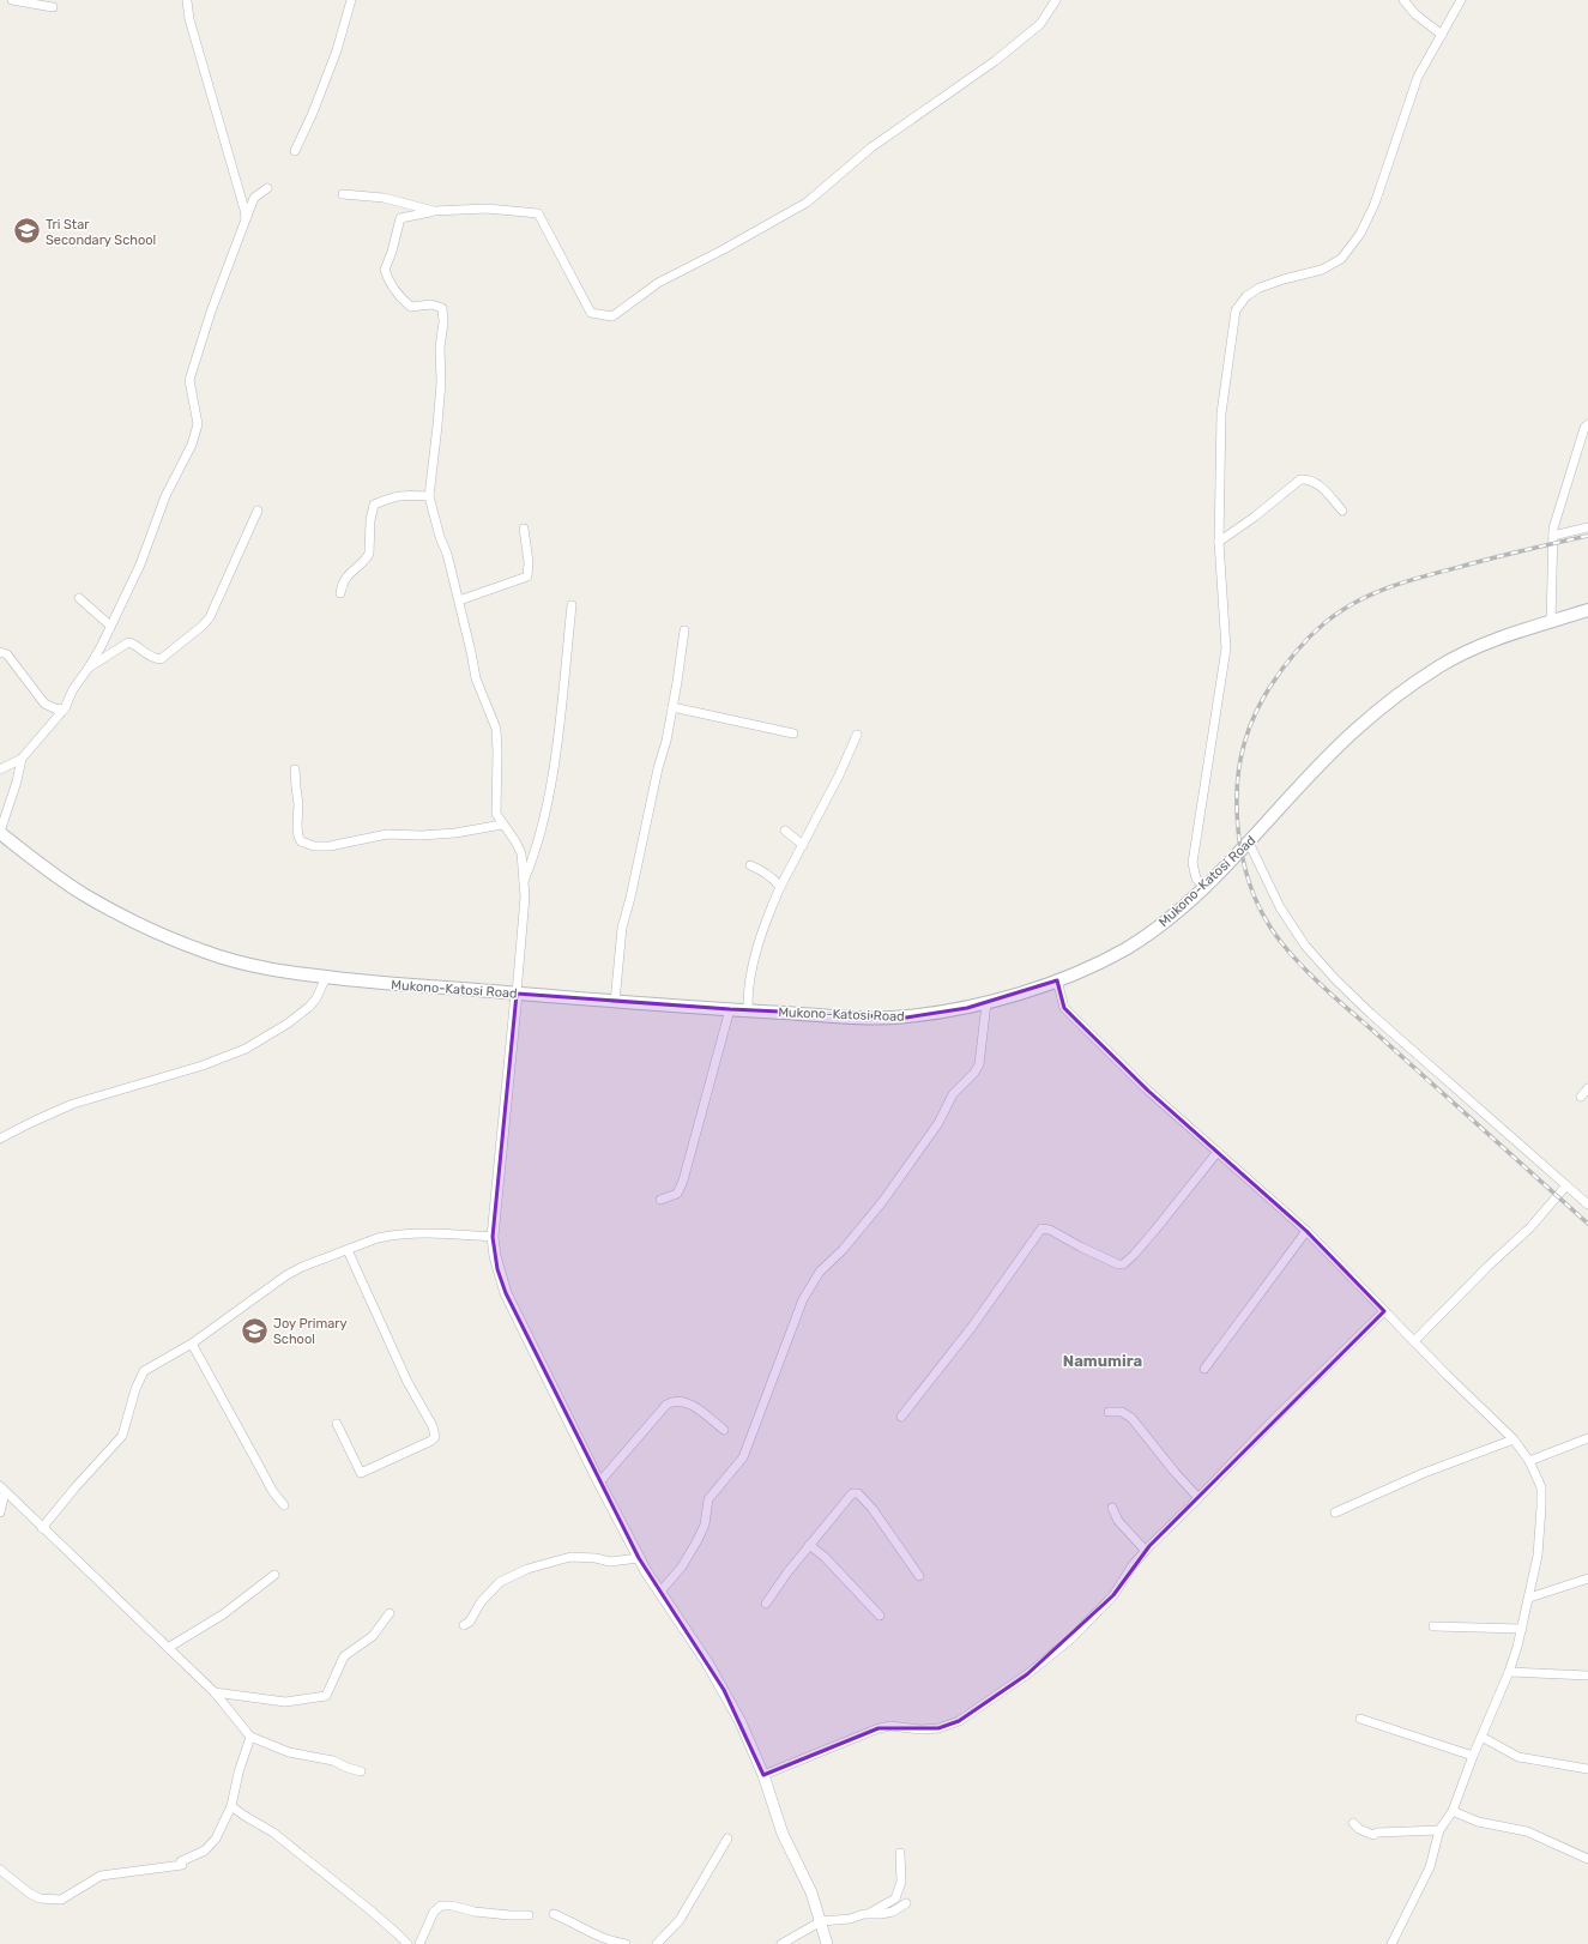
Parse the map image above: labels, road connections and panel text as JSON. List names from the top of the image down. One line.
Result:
{"streets":{"main road":["Mukono-Katosi Road"]},"districts":["Namumira"],"places":{"school or university":["Tri Star Secondary School","Joy Primary School"]}}
